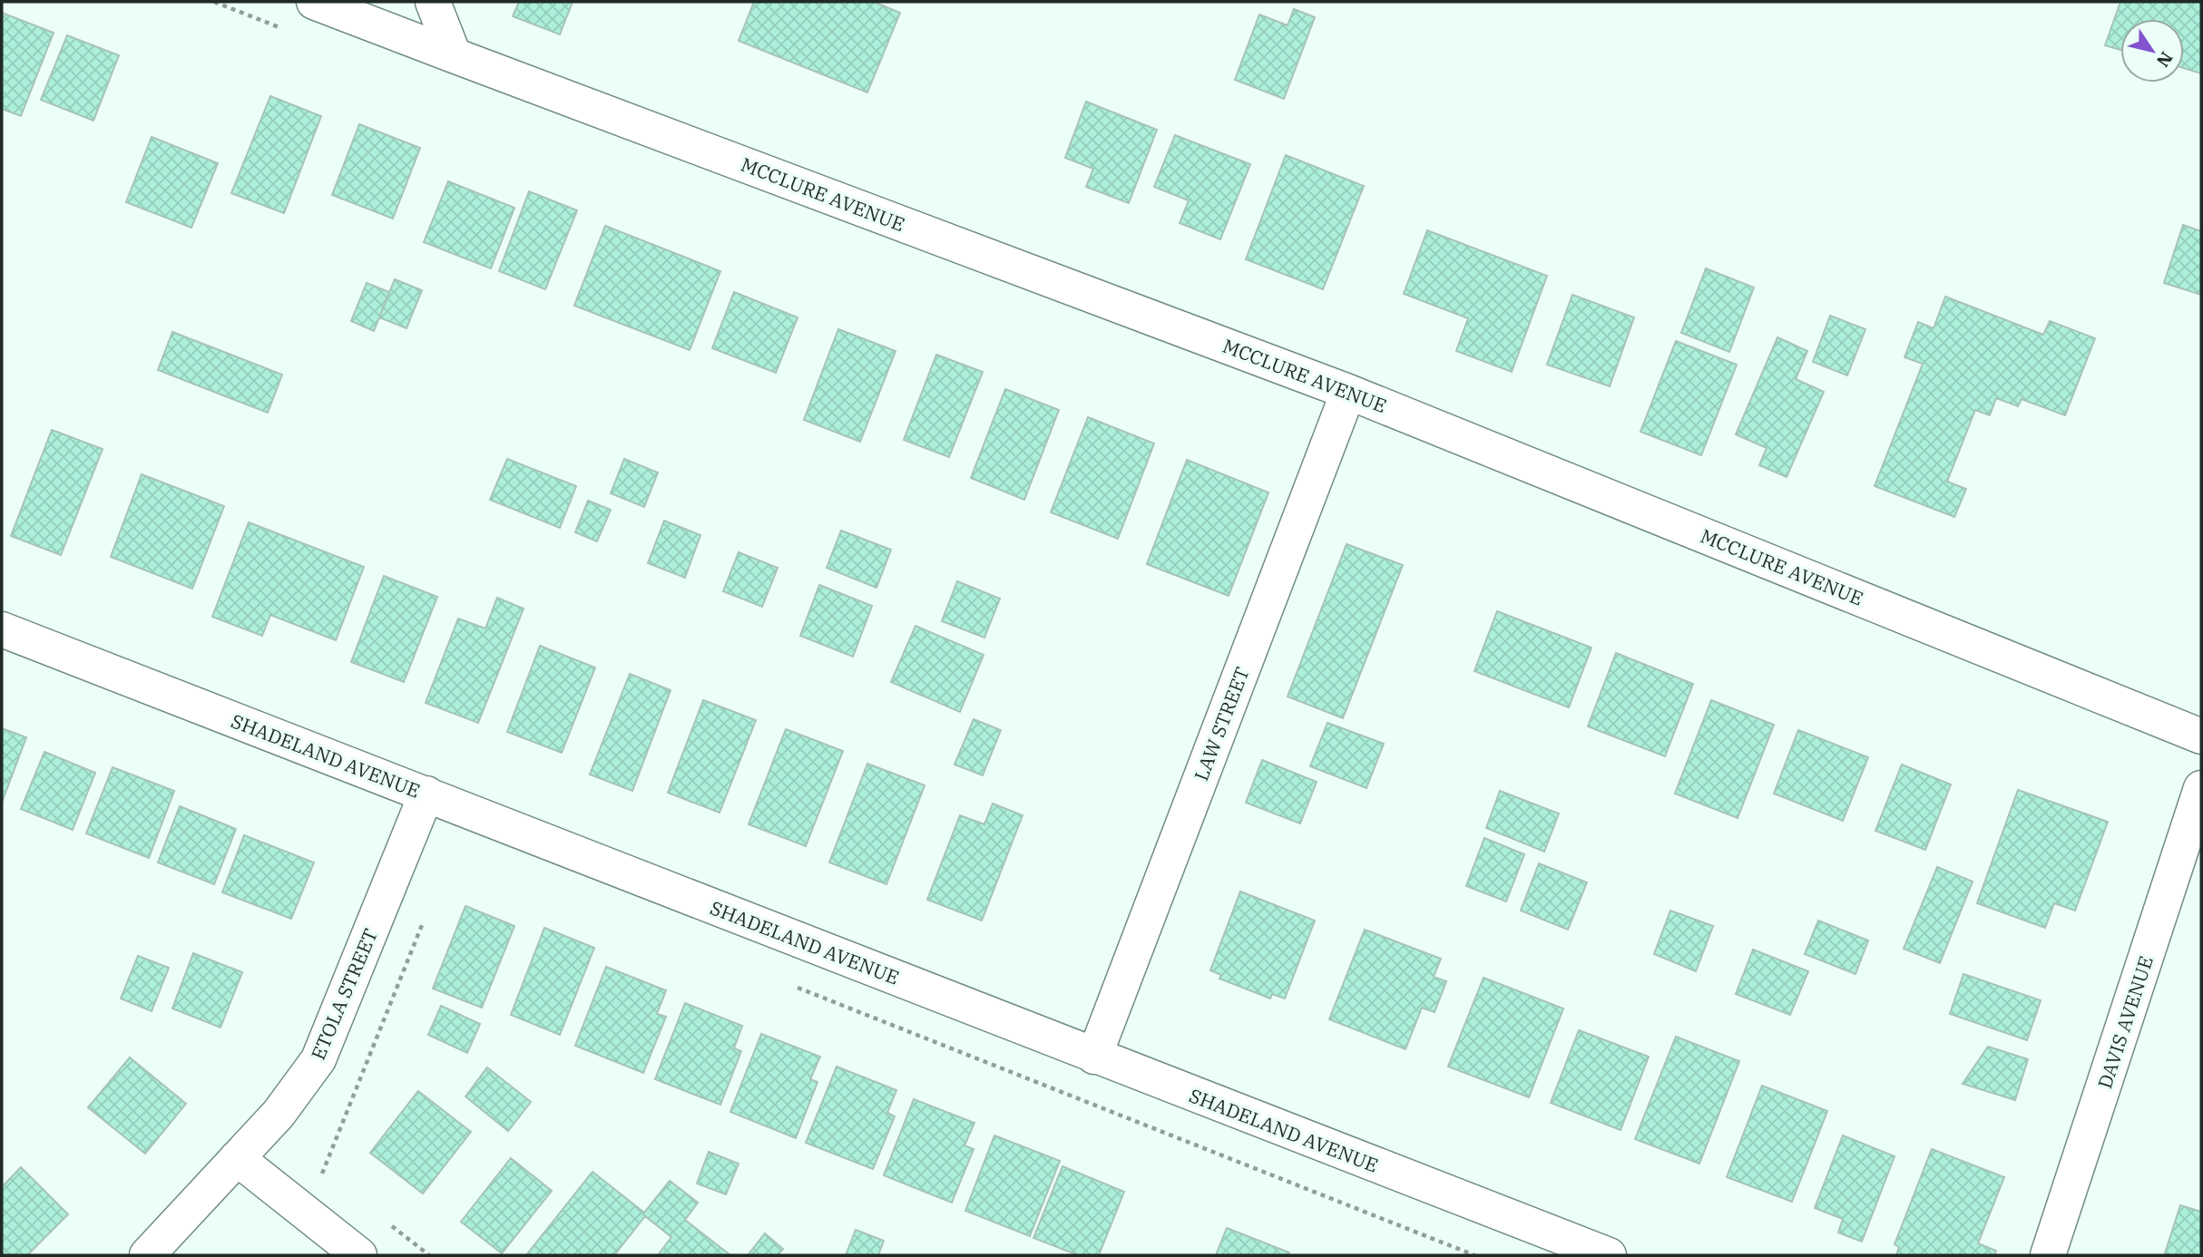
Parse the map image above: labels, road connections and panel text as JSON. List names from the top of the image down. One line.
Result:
{"streets":{"street":["MCCLURE AVENUE","LAW STREET","SHADELAND AVENUE","ETOLA STREET","DAVIS AVENUE"]},"crossings":[["MCCLURE AVENUE","LAW STREET"],["LAW STREET","SHADELAND AVENUE"],["SHADELAND AVENUE","ETOLA STREET"]],"north":"bottom right"}
